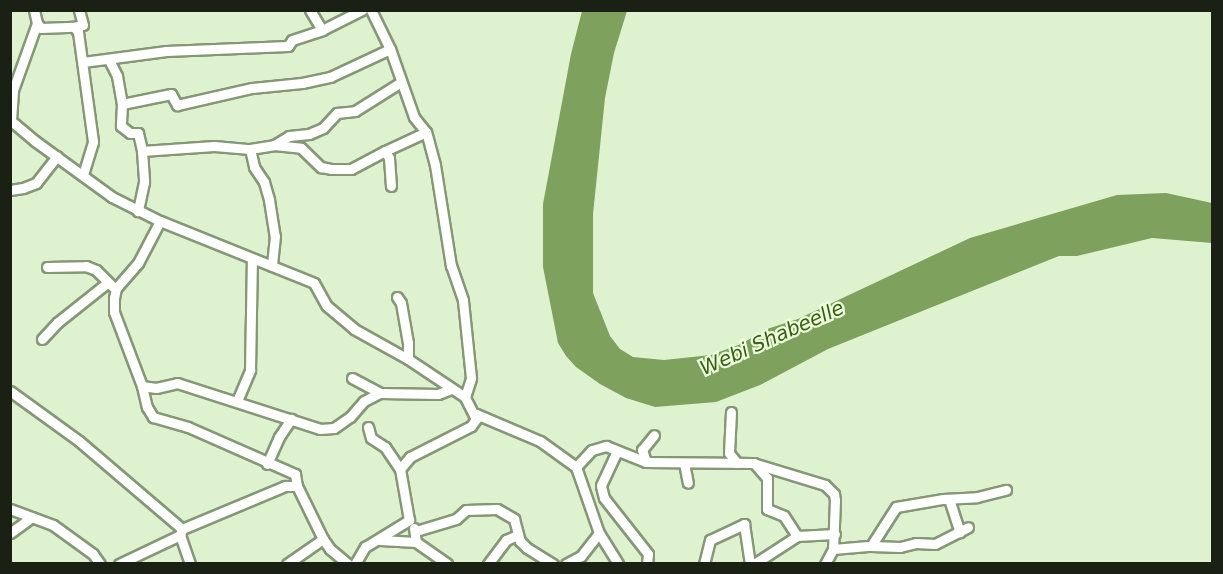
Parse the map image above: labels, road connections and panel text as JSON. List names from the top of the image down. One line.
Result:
{"water":["Webi Shabeelle"]}
